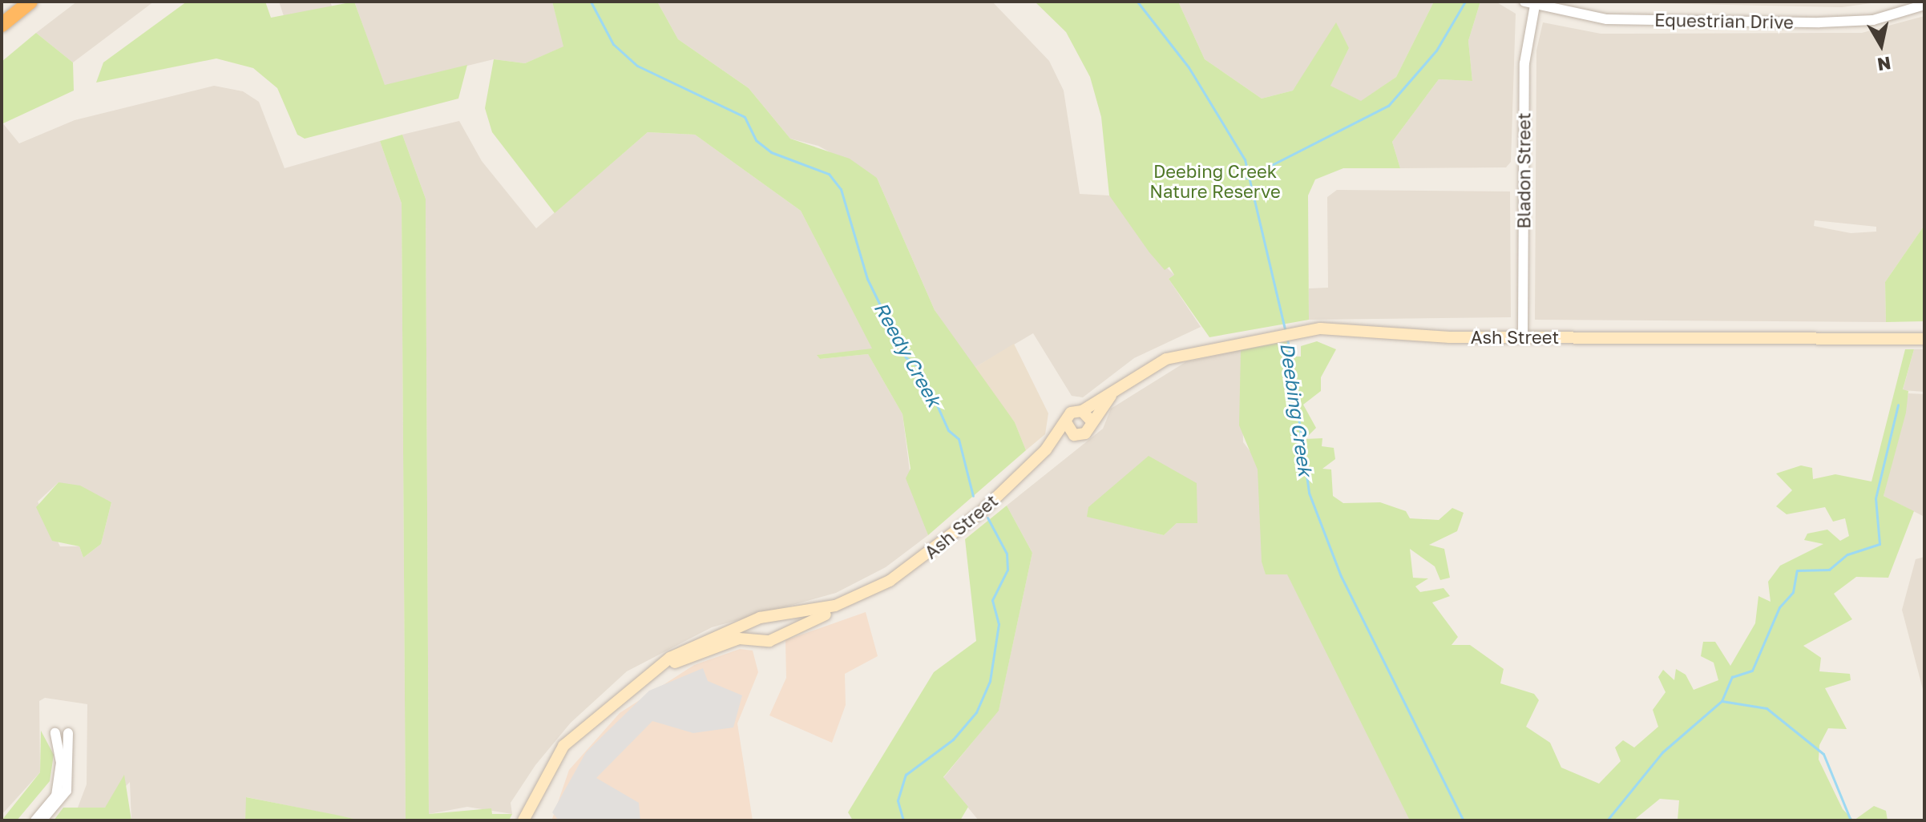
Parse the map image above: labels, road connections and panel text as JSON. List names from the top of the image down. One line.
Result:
{"streets":{"main road":["Ash Street"],"street":["Equestrian Drive","Bladon Street"]},"crossings":[["Equestrian Drive","Bladon Street"],["Bladon Street","Ash Street"]],"water":["Reedy Creek","Deebing Creek"],"parks":["Deebing Creek Nature Reserve"],"north":"bottom"}
